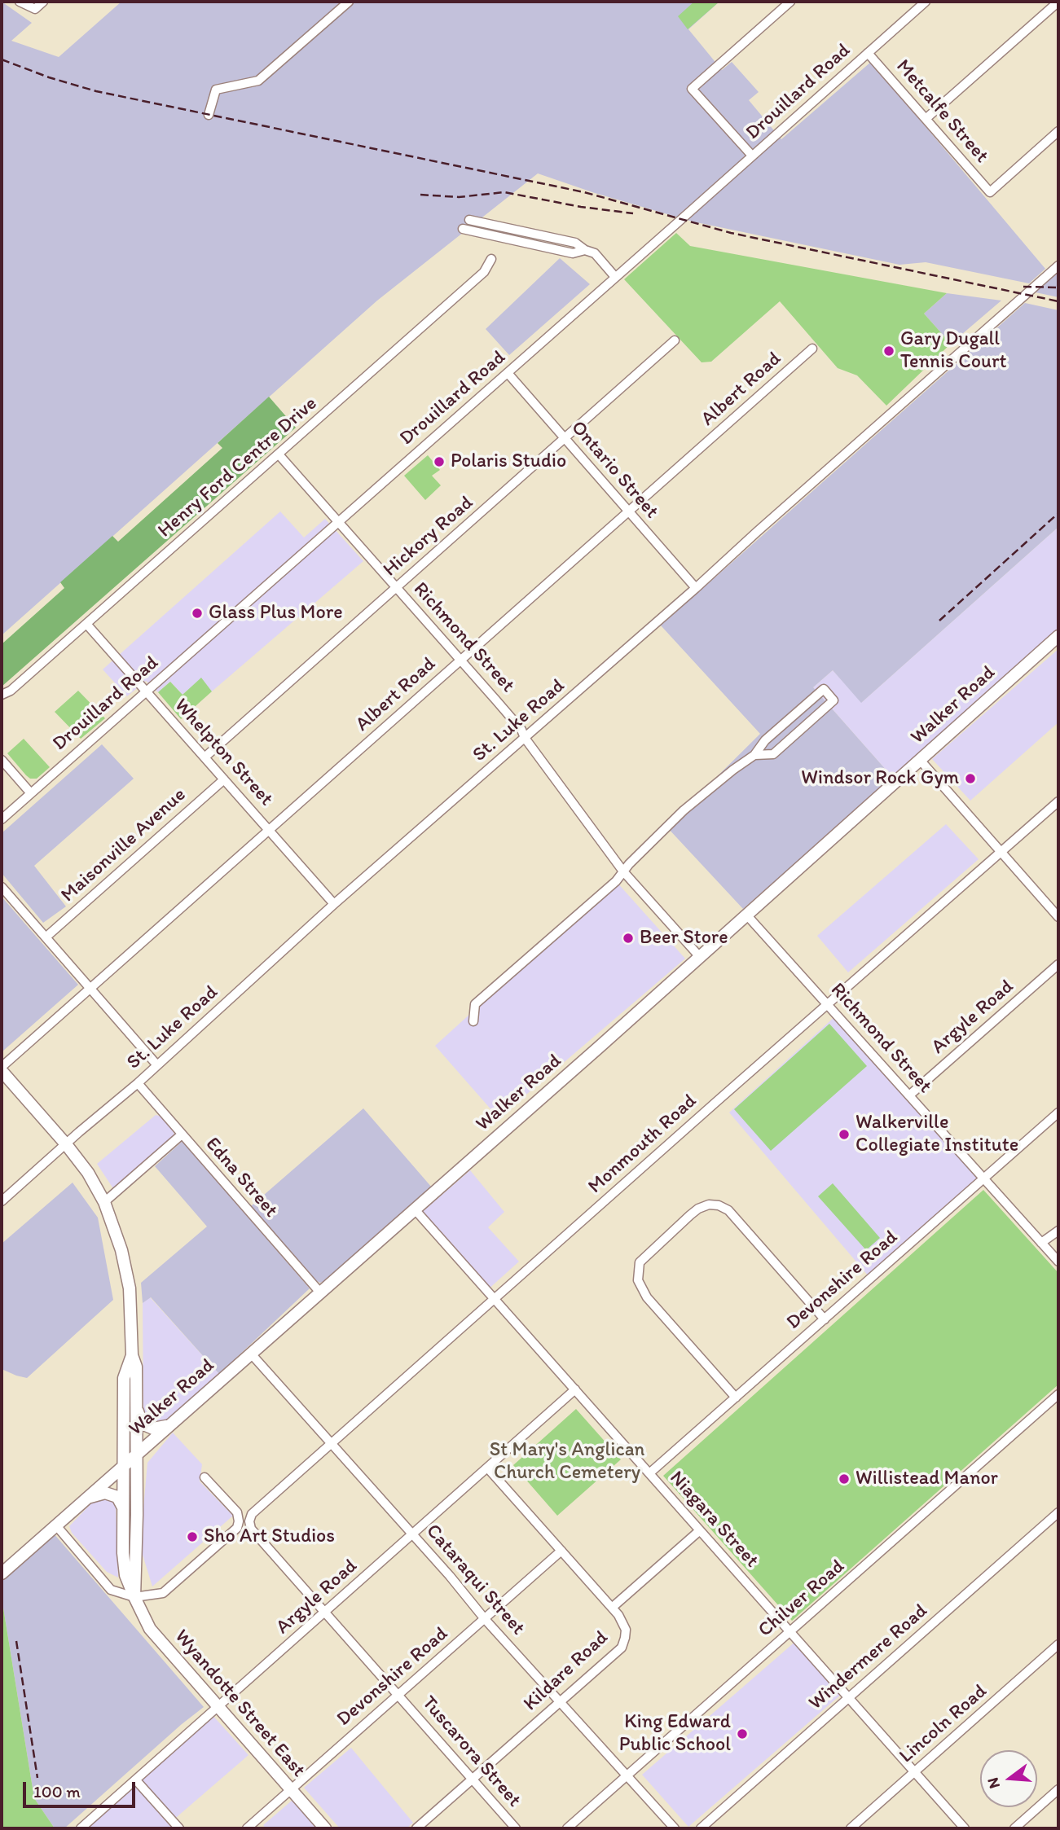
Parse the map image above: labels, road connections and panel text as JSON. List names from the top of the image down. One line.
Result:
{"streets":{"main road":["Walker Road","Wyandotte Street East"],"street":["Drouillard Road","Metcalfe Street","Albert Road","Henry Ford Centre Drive","Ontario Street","Hickory Road","Richmond Street","St. Luke Road","Whelpton Street","Maisonville Avenue","Argyle Road","Monmouth Road","Edna Street","Devonshire Road","Niagara Street","Cataraqui Street","Chilver Road","Windermere Road","Kildare Road","Lincoln Road","Tuscarora Street"]},"crossings":[["Drouillard Road","Metcalfe Street"],["Drouillard Road","Ontario Street"],["Drouillard Road","Richmond Street"],["Drouillard Road","Whelpton Street"],["Albert Road","Ontario Street"],["Albert Road","Richmond Street"],["Albert Road","Whelpton Street"],["Albert Road","Wyandotte Street East"],["Henry Ford Centre Drive","Richmond Street"],["Henry Ford Centre Drive","Whelpton Street"],["Ontario Street","Hickory Road"],["Ontario Street","St. Luke Road"],["Hickory Road","Richmond Street"],["Hickory Road","Whelpton Street"],["Richmond Street","Walker Road"],["Richmond Street","St. Luke Road"],["Richmond Street","Argyle Road"],["Richmond Street","Monmouth Road"],["Richmond Street","Devonshire Road"],["Walker Road","Edna Street"],["Walker Road","Niagara Street"],["Walker Road","Cataraqui Street"],["Walker Road","Wyandotte Street East"],["St. Luke Road","Whelpton Street"],["St. Luke Road","Edna Street"],["St. Luke Road","Wyandotte Street East"],["Whelpton Street","Maisonville Avenue"],["Argyle Road","Niagara Street"],["Argyle Road","Cataraqui Street"],["Argyle Road","Wyandotte Street East"],["Argyle Road","Tuscarora Street"],["Monmouth Road","Niagara Street"],["Monmouth Road","Cataraqui Street"],["Monmouth Road","Tuscarora Street"],["Devonshire Road","Niagara Street"],["Devonshire Road","Cataraqui Street"],["Devonshire Road","Wyandotte Street East"],["Devonshire Road","Tuscarora Street"],["Niagara Street","Chilver Road"],["Niagara Street","Windermere Road"],["Niagara Street","Kildare Road"],["Niagara Street","Lincoln Road"],["Cataraqui Street","Chilver Road"],["Cataraqui Street","Kildare Road"],["Kildare Road","Tuscarora Street"]],"parks":["St Mary's Anglican Church Cemetery"],"places":["Gary Dugall Tennis Court","Polaris Studio","Glass Plus More","Windsor Rock Gym","Beer Store","Walkerville Collegiate Institute","Willistead Manor","Sho Art Studios","King Edward Public School"],"scale_bar":"100 m","north":"left"}
